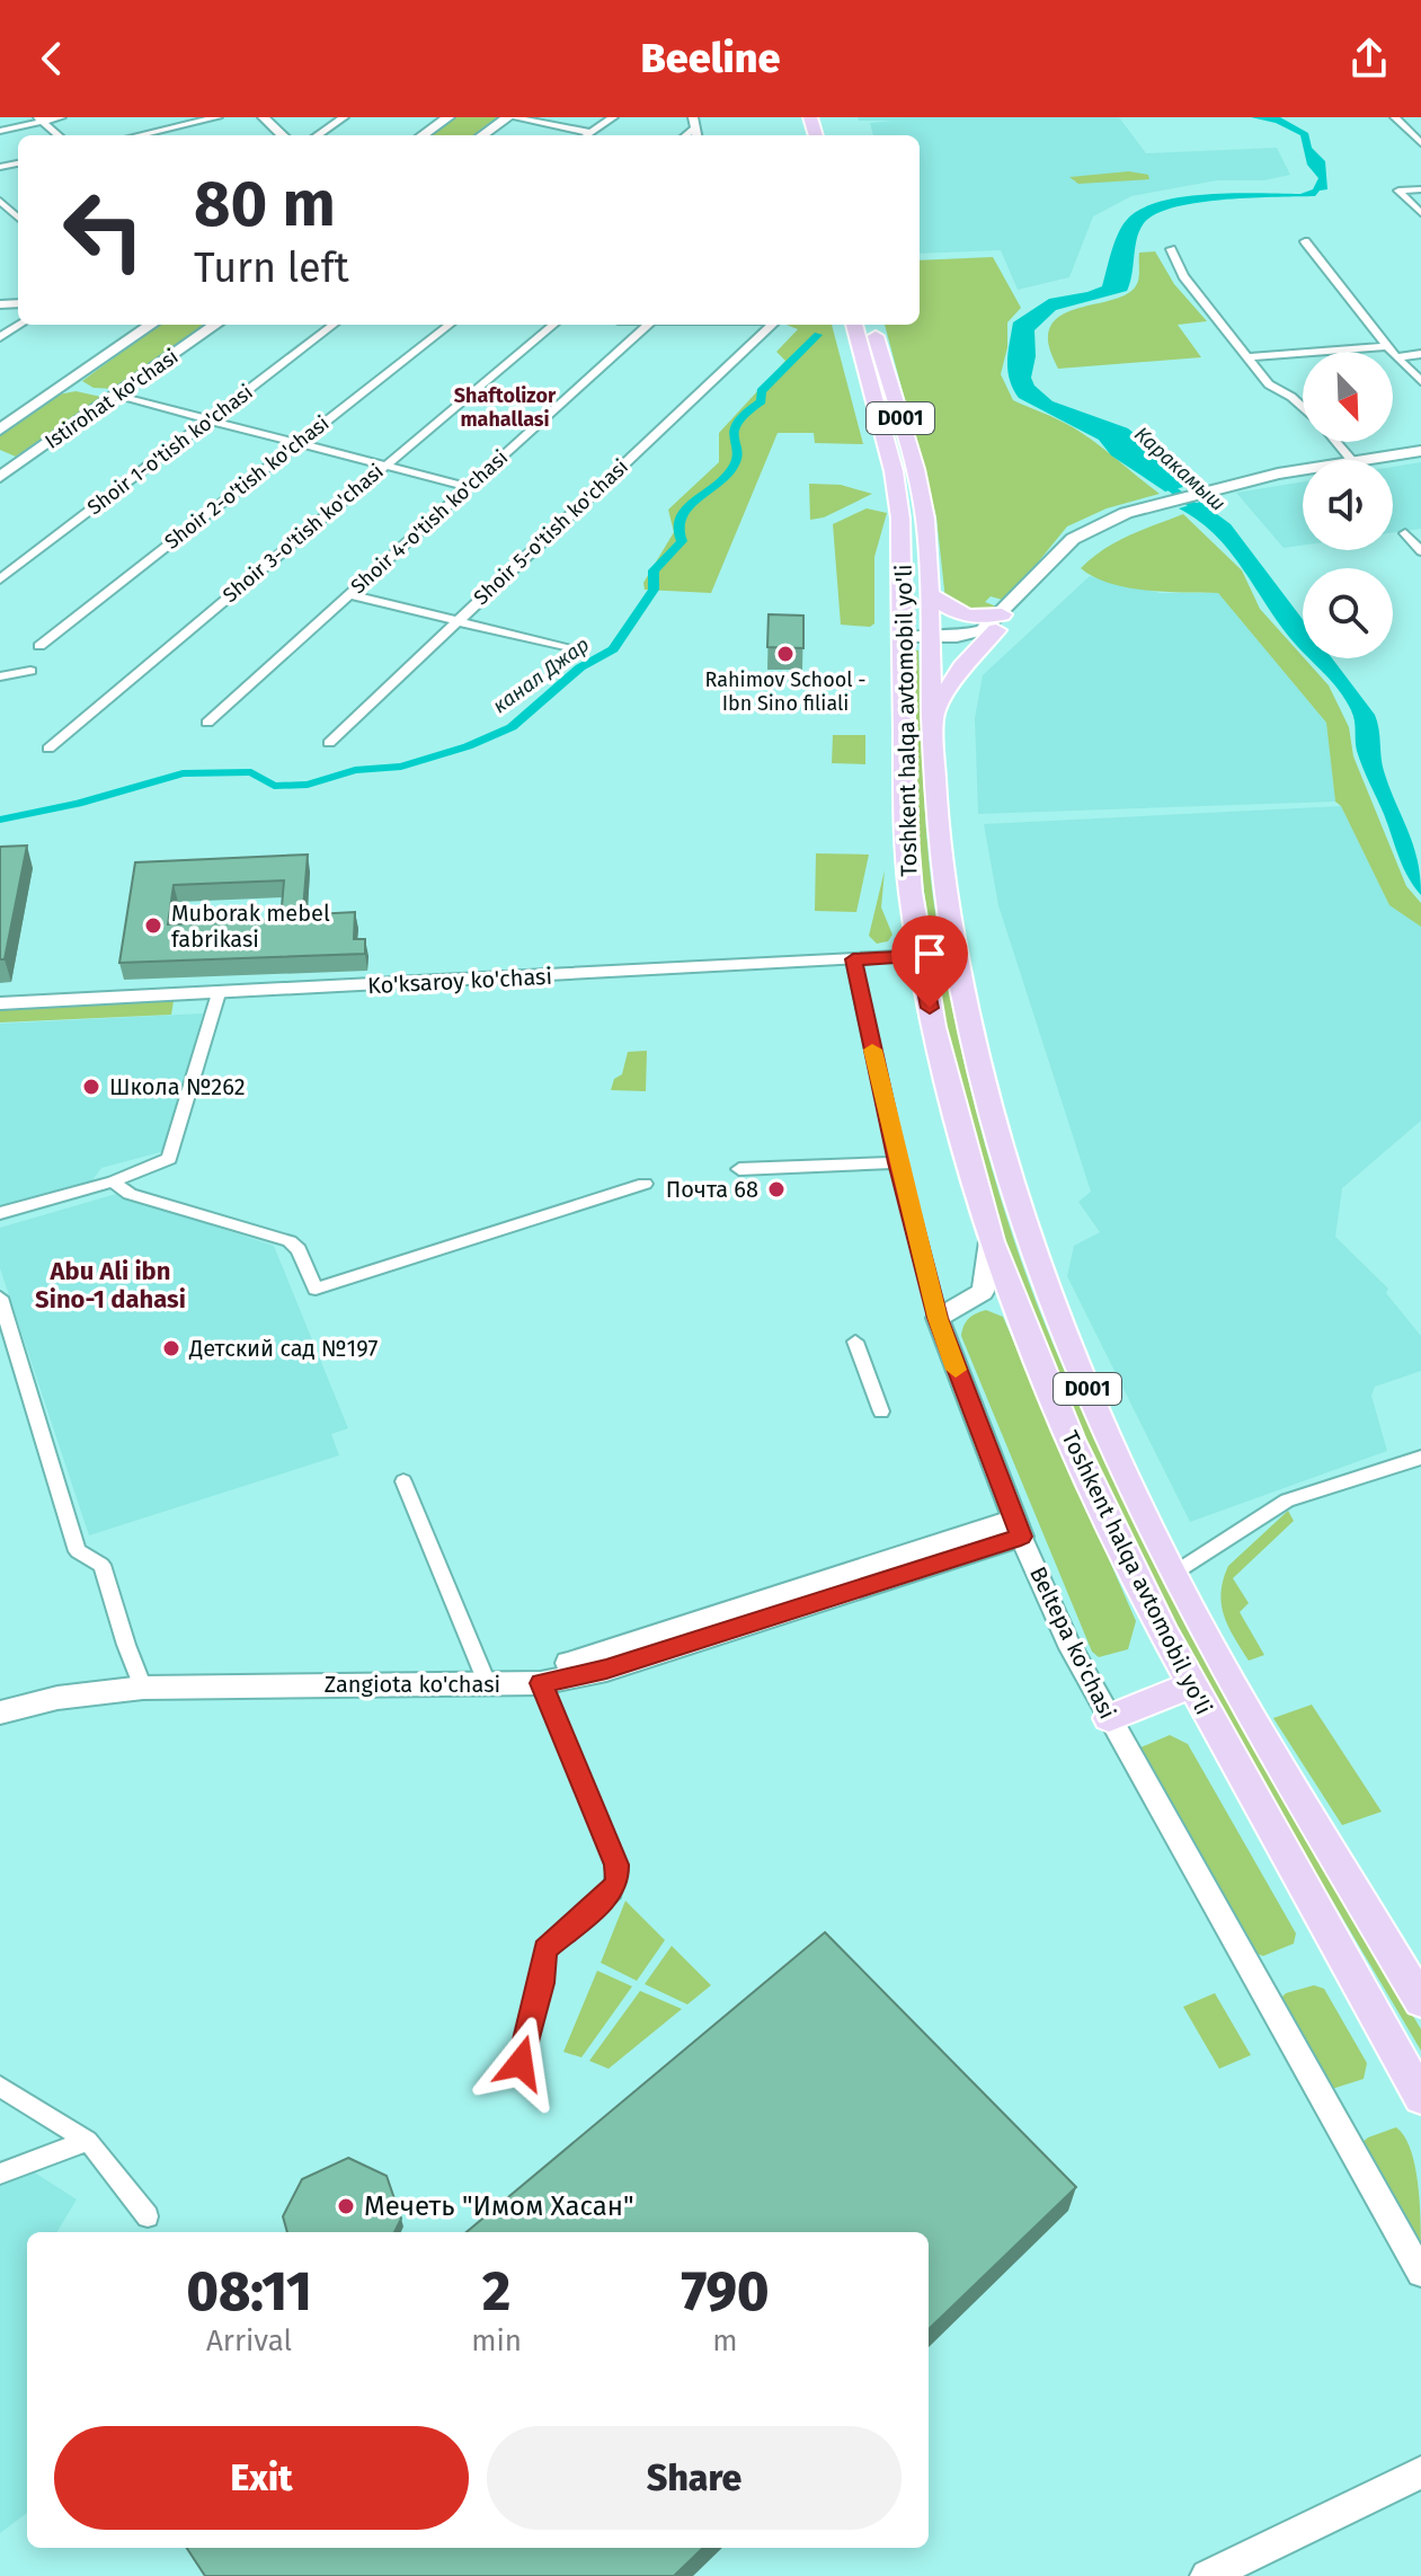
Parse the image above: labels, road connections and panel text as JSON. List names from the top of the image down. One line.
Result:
{"streets":{"highway":["D001","Toshkent halqa avtomobil yo'li"],"main road":["Istirohat ko'chasi","Beltepa ko'chasi","Zangiota ko'chasi"],"street":["Shoir 1-o'tish ko'chasi","Shoir 2-o'tish ko'chasi","Shoir 4-o'tish ko'chasi","Shoir 5-o'tish ko'chasi","Shoir 3-o'tish ko'chasi","Ko'ksaroy ko'chasi"]},"crossings":[["Toshkent halqa avtomobil yo'li","Ko'ksaroy ko'chasi"],["Ko'ksaroy ko'chasi","Beltepa ko'chasi"],["Beltepa ko'chasi","Zangiota ko'chasi"]],"districts":["Shaftolizor mahallasi","Abu Ali ibn Sino-1 dahasi"],"water":["Каракамыш","канал Джар"],"places":["Rahimov School - Ibn Sino filiali","Muborak mebel fabrikasi","Школа №262","Почта 68","Детский сад №197","Мечеть \"Имом Хасан\""],"north":"bottom right","page":{"header":"Beeline","turn":["80 m","Turn left"],"eta":["08:11","Arrival","2","min","790","m"],"buttons":["Exit","Share"]}}
